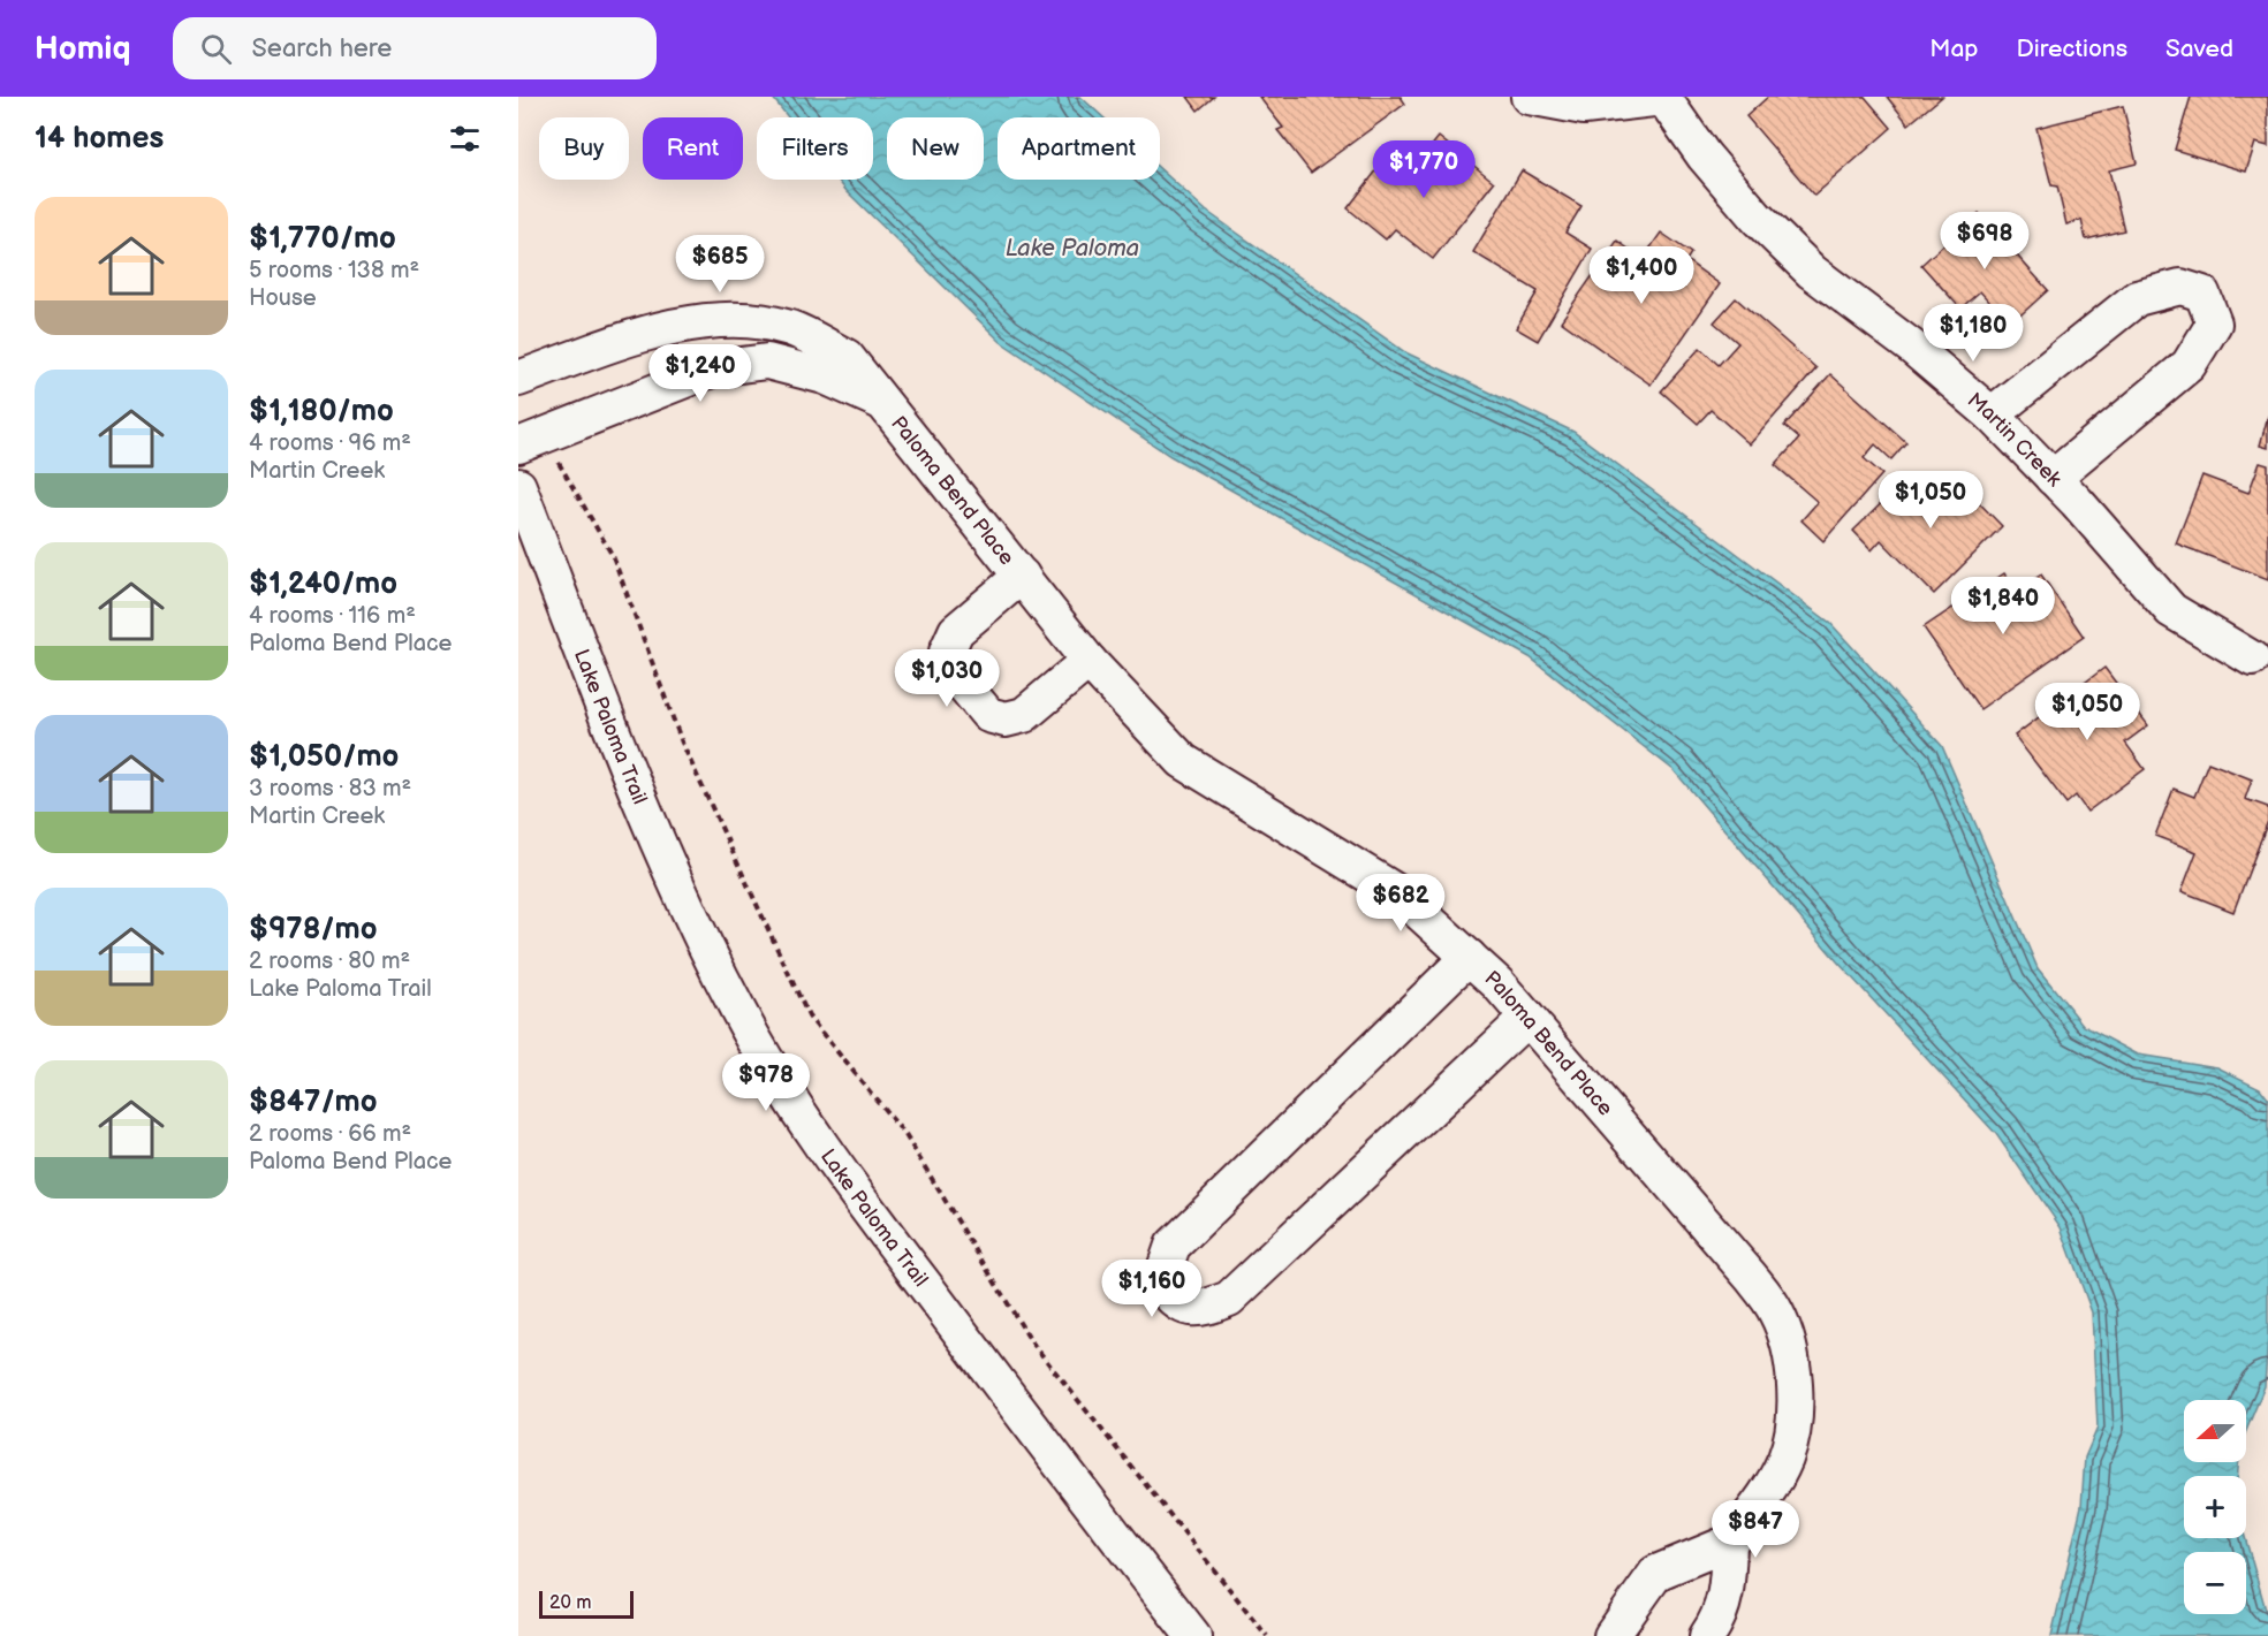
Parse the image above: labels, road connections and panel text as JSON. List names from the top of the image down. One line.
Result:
{"streets":{"street":["Martin Creek","Paloma Bend Place","Lake Paloma Trail"]},"water":["Lake Paloma"],"scale_bar":"20 m","north":"left","page":{"header":"Homiq","search":"Search here","nav":["Map","Directions","Saved"],"heading":"14 homes","chip":["Buy","Rent","Filters","New","Apartment"],"price":["$1,770","$698","$685","$1,400","$1,180","$1,240","$1,050","$1,840","$1,030","$1,050","$682","$978","$1,160","$847"],"list":[{"name":"$1,770/mo","note":"5 rooms · 138 m² · House"},{"name":"$1,180/mo","note":"4 rooms · 96 m² · Martin Creek"},{"name":"$1,240/mo","note":"4 rooms · 116 m² · Paloma Bend Place"},{"name":"$1,050/mo","note":"3 rooms · 83 m² · Martin Creek"},{"name":"$978/mo","note":"2 rooms · 80 m² · Lake Paloma Trail"},{"name":"$847/mo","note":"2 rooms · 66 m² · Paloma Bend Place"}],"map_buttons":["+","−"],"scale":"20 m"}}
